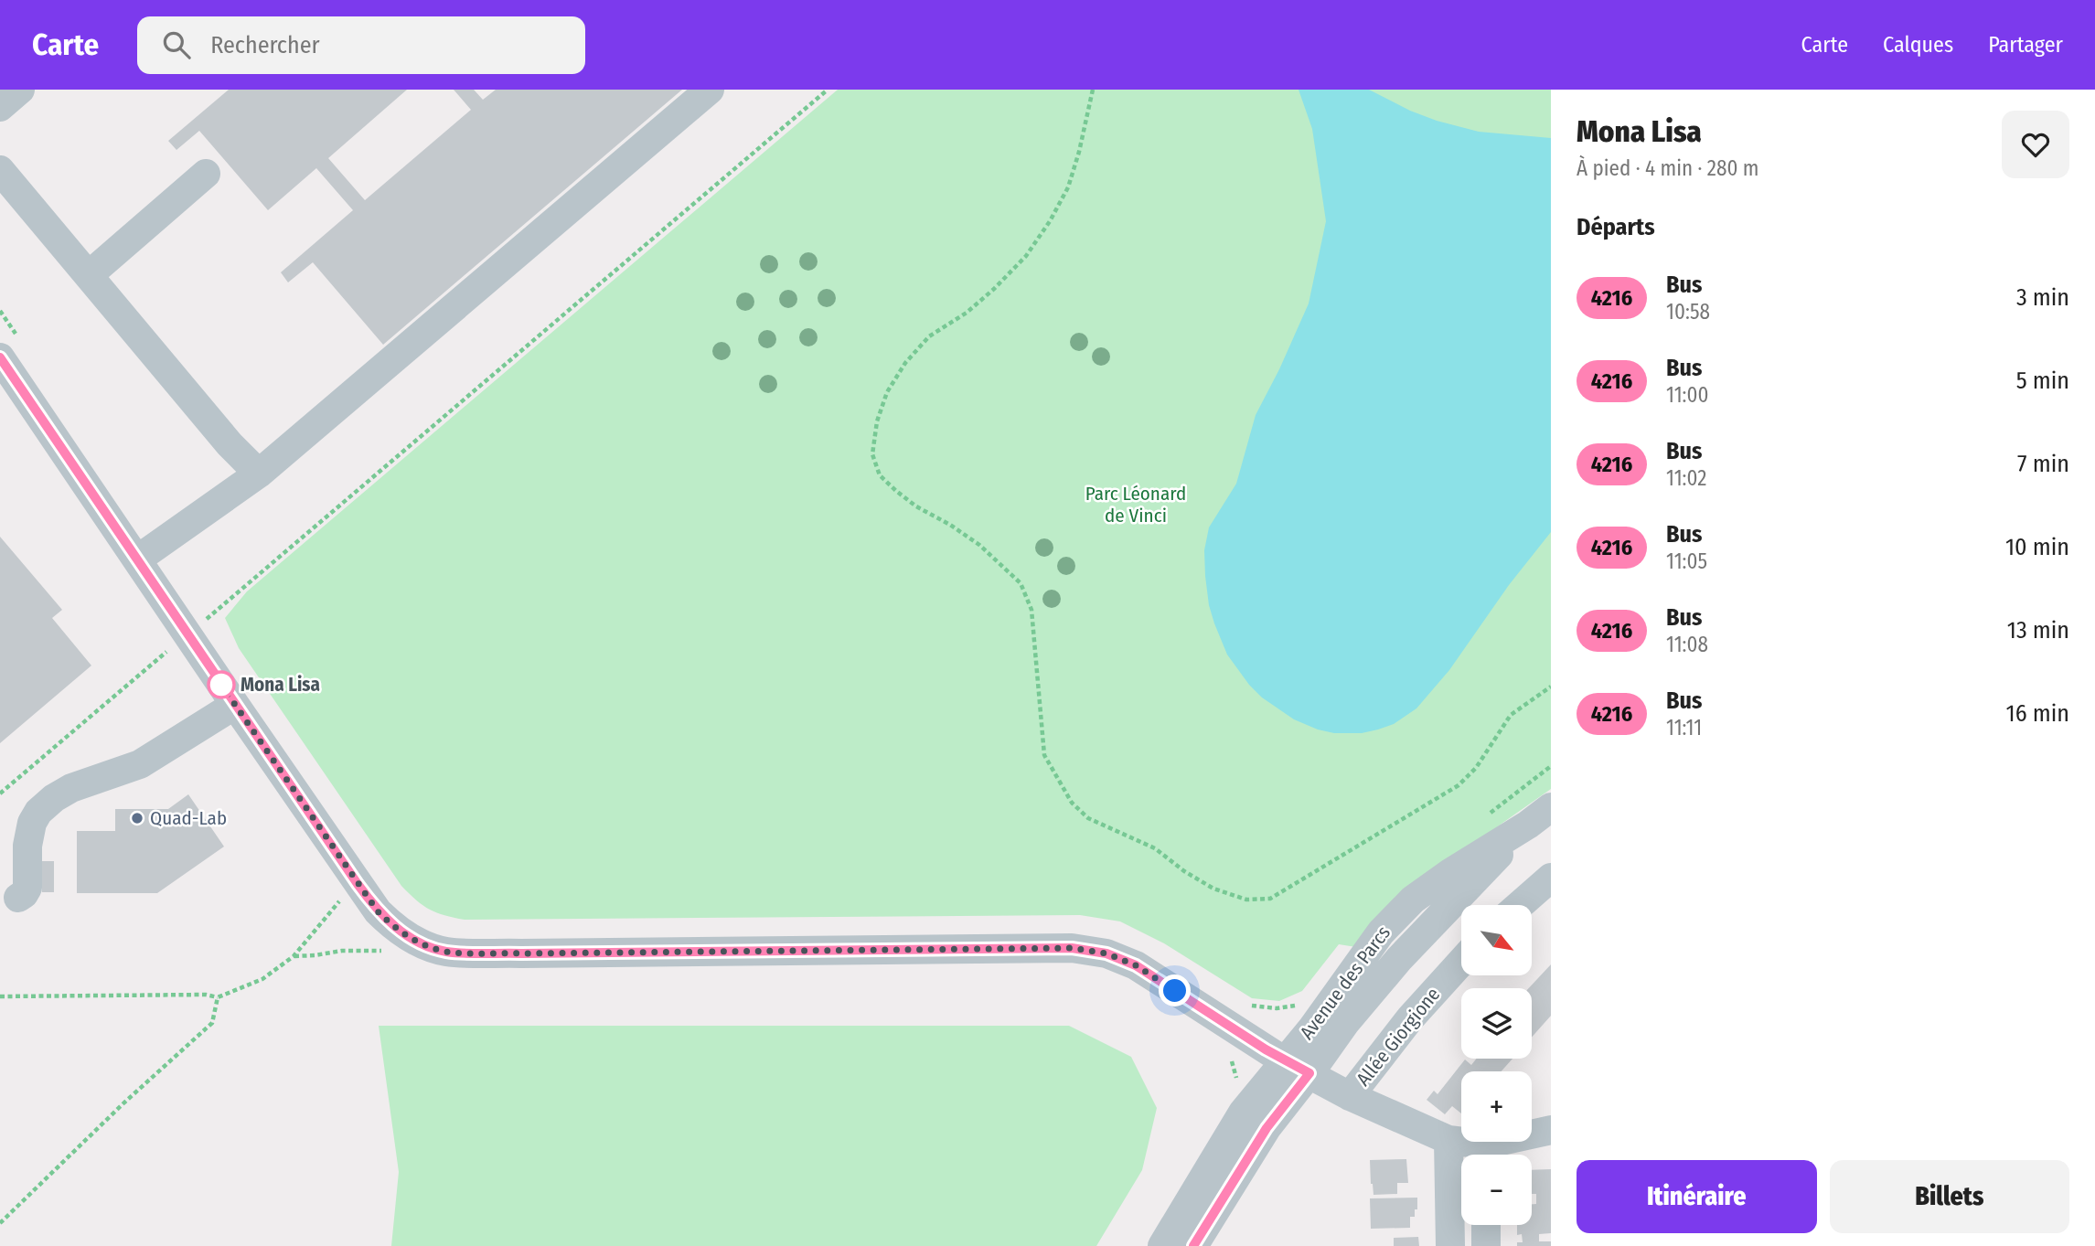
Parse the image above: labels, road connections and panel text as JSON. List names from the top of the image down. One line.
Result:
{"streets":{"street":["Avenue des Parcs","Allée Giorgione"]},"parks":["Parc Léonard de Vinci"],"places":["Mona Lisa","Quad-Lab"],"lines":["bus line 4216"],"north":"bottom right","page":{"header":"Carte","search":"Rechercher","nav":["Carte","Calques","Partager"],"heading":[["Mona Lisa","À pied · 4 min · 280 m"],"Départs"],"list":[{"mark":"4216","name":"Bus","note":"10:58","value":"3 min"},{"mark":"4216","name":"Bus","note":"11:00","value":"5 min"},{"mark":"4216","name":"Bus","note":"11:02","value":"7 min"},{"mark":"4216","name":"Bus","note":"11:05","value":"10 min"},{"mark":"4216","name":"Bus","note":"11:08","value":"13 min"},{"mark":"4216","name":"Bus","note":"11:11","value":"16 min"}],"map_buttons":["+","−"],"buttons":["Itinéraire","Billets"]}}
